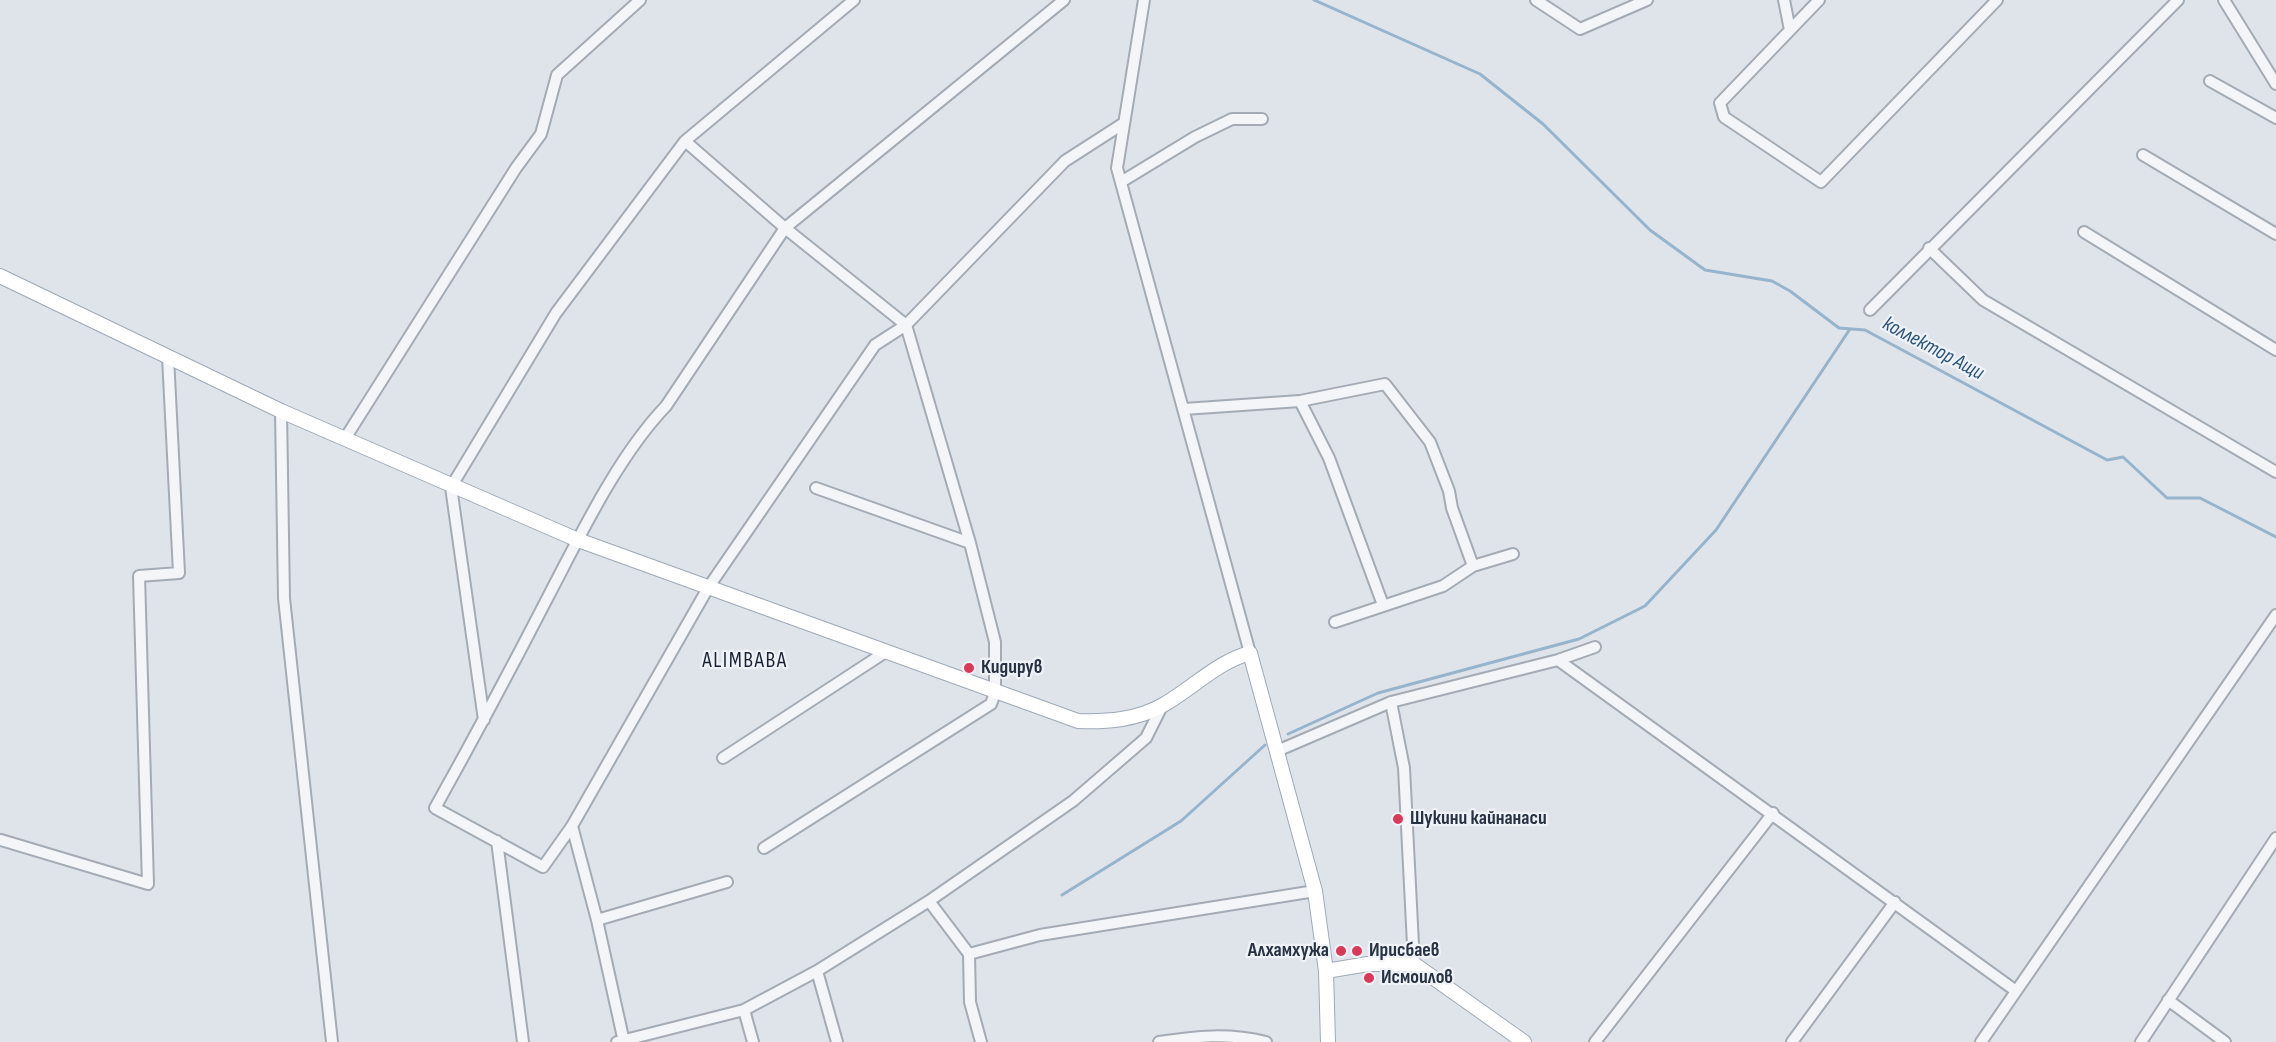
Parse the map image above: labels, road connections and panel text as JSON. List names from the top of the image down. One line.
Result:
{"districts":["ALIMBABA"],"water":["коллектор Ащи"],"places":["Кидирув","Шукини кайнанаси","Алхамхужа","Ирисбаев","Исмоилов"]}
